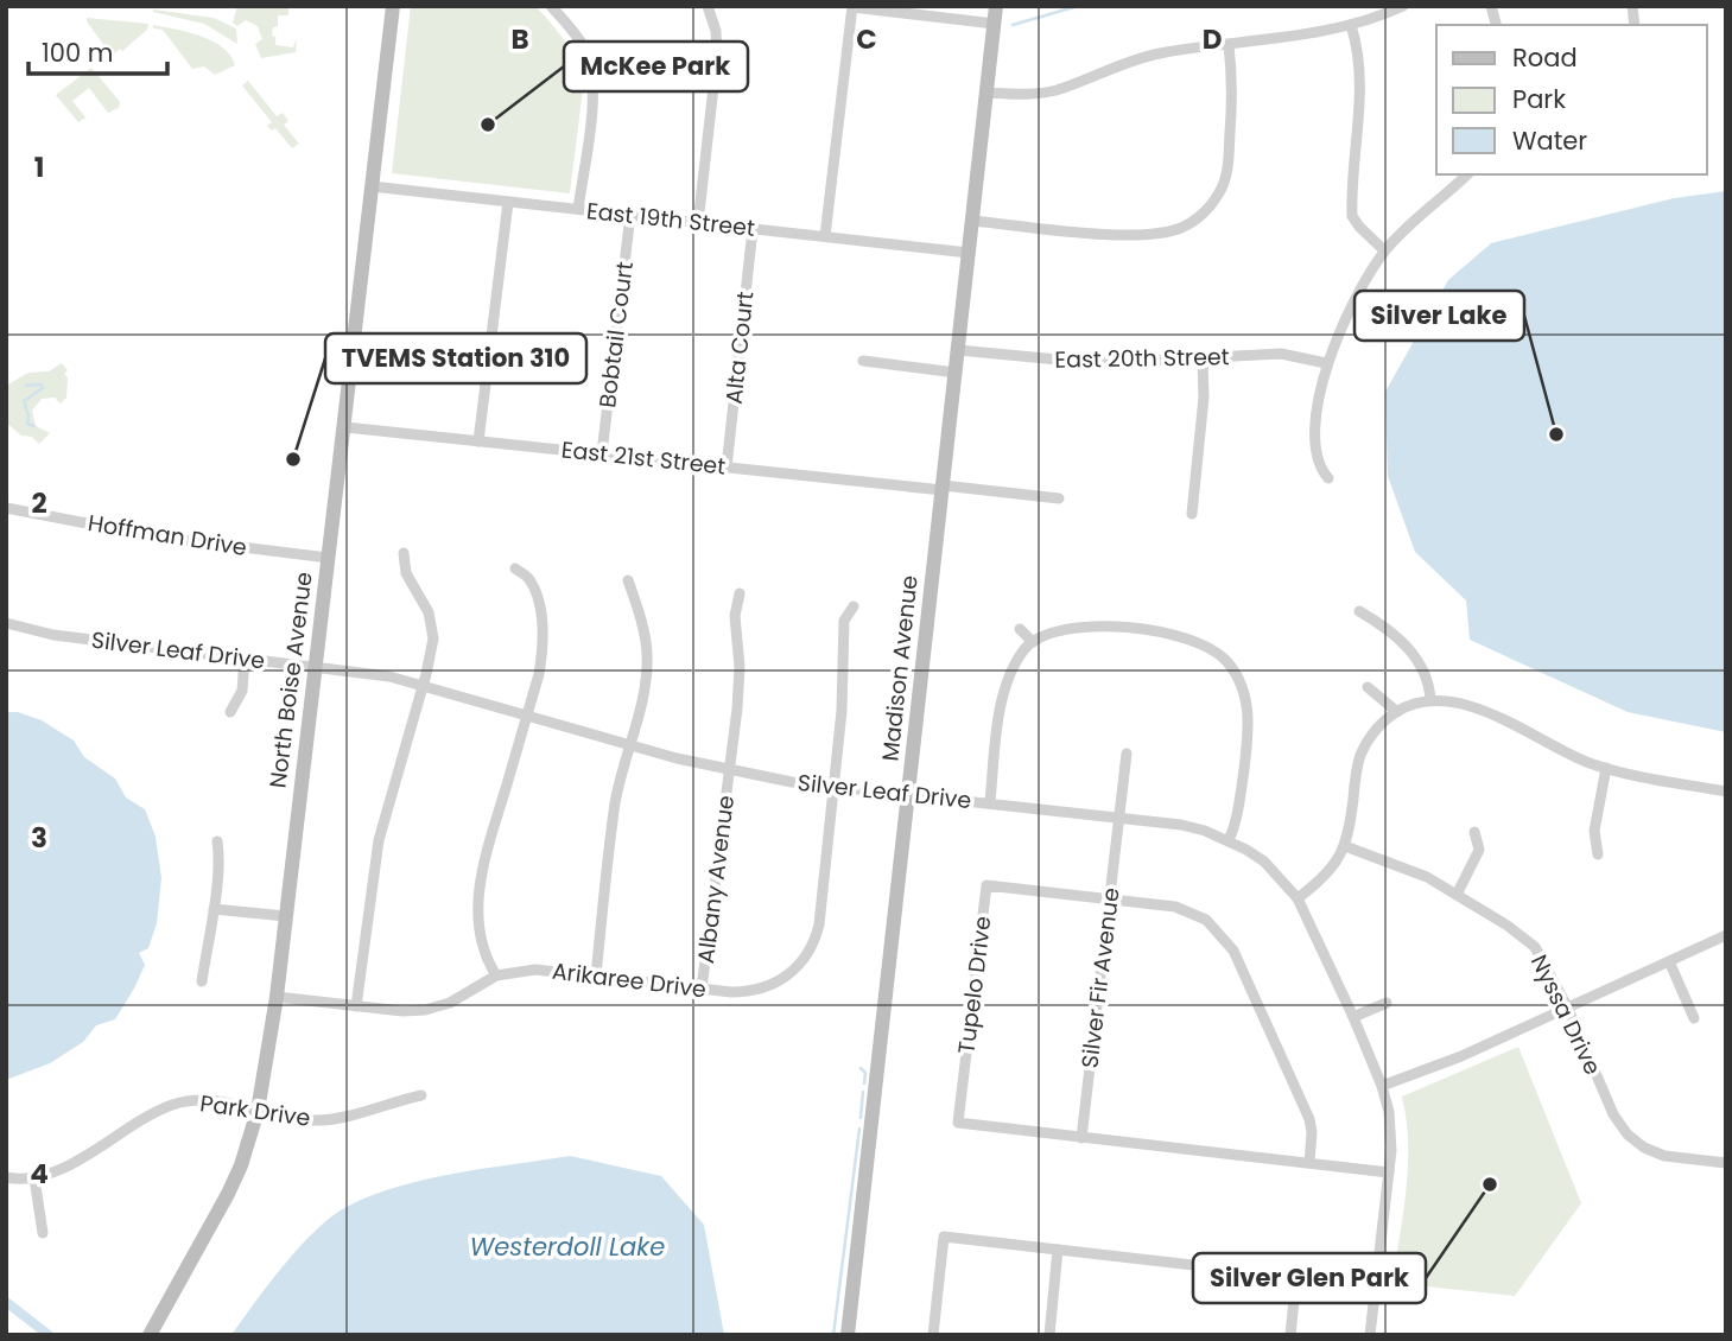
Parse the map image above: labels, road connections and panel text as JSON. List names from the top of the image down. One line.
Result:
{"streets":{"street":["East 19th Street","Bobtail Court","Alta Court","East 20th Street","East 21st Street","Hoffman Drive","Silver Leaf Drive","Madison Avenue","North Boise Avenue","Albany Avenue","Silver Fir Avenue","Arikaree Drive","Tupelo Drive","Nyssa Drive","Park Drive"]},"crossings":[["East 19th Street","Bobtail Court"],["East 19th Street","Alta Court"],["East 19th Street","Madison Avenue"],["East 19th Street","North Boise Avenue"],["Bobtail Court","East 21st Street"],["Alta Court","East 21st Street"],["East 20th Street","Madison Avenue"],["East 21st Street","Madison Avenue"],["East 21st Street","North Boise Avenue"],["Hoffman Drive","North Boise Avenue"],["Silver Leaf Drive","Madison Avenue"],["Silver Leaf Drive","North Boise Avenue"],["Silver Leaf Drive","Albany Avenue"],["Silver Leaf Drive","Silver Fir Avenue"],["Silver Leaf Drive","Arikaree Drive"],["Silver Leaf Drive","Tupelo Drive"],["North Boise Avenue","Arikaree Drive"],["North Boise Avenue","Park Drive"],["Albany Avenue","Arikaree Drive"],["Silver Fir Avenue","Tupelo Drive"]],"water":["Westerdoll Lake"],"places":["McKee Park","Silver Lake","TVEMS Station 310","Silver Glen Park"],"legend":["Road","Park","Water"],"scale_bar":"100 m","grid":{"columns":["B","C","D"],"rows":["1","2","3","4"]}}
